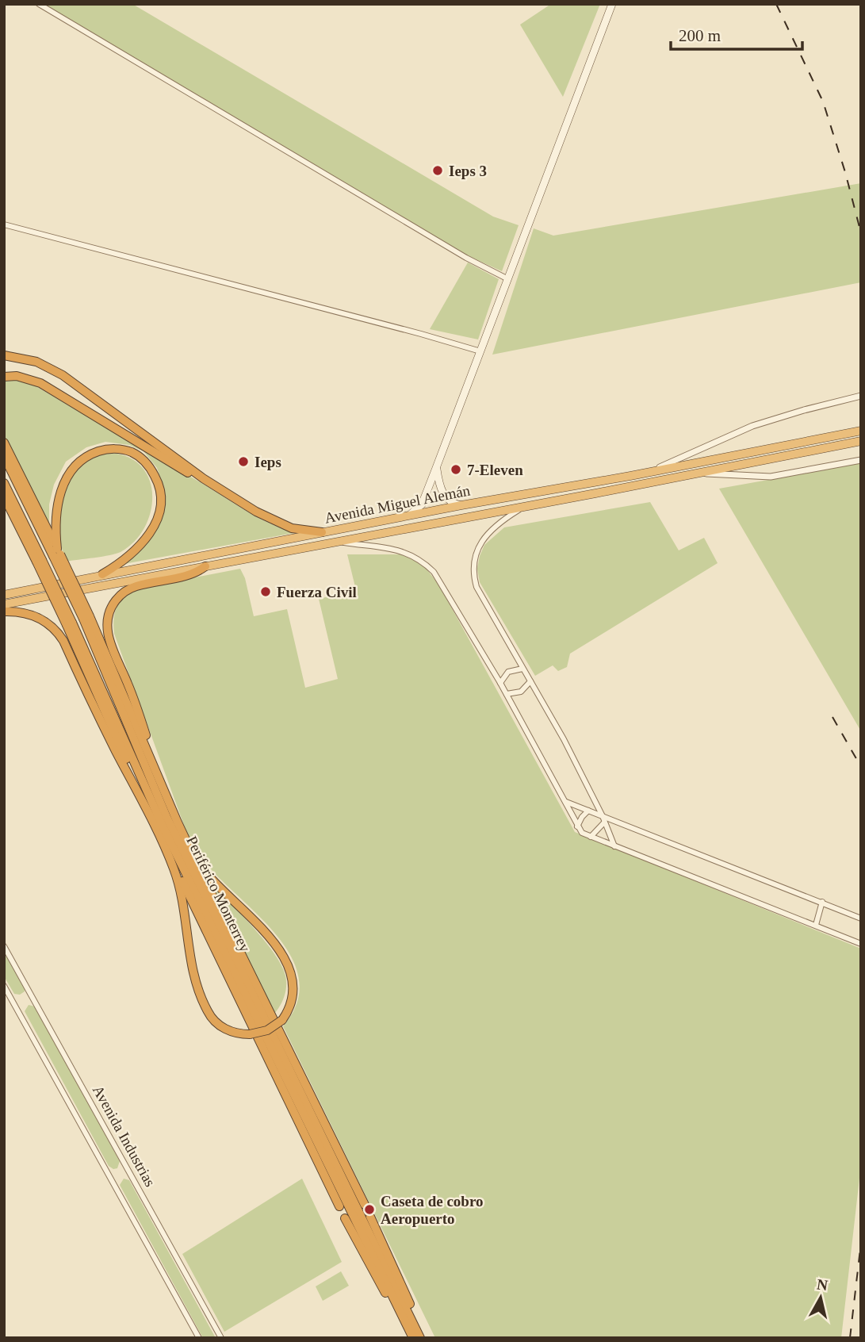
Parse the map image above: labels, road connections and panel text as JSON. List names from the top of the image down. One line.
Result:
{"streets":{"highway":["Avenida Miguel Alemán","Periférico Monterrey"],"street":["Avenida Industrias"]},"places":["Ieps 3","Ieps","7-Eleven","Fuerza Civil","Caseta de cobro Aeropuerto"],"scale_bar":"200 m","north":"top"}
